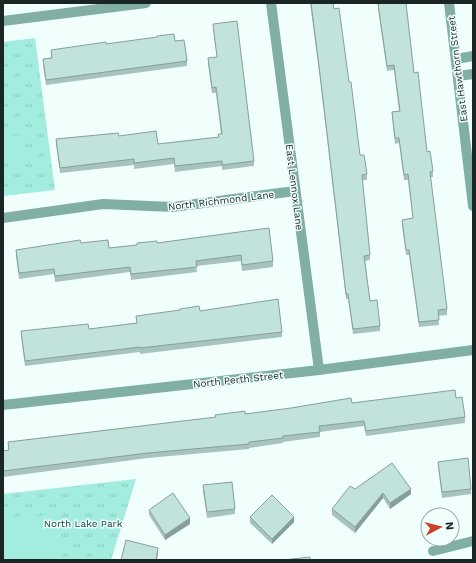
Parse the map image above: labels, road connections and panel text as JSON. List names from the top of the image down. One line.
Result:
{"streets":{"street":["East Hawthorn Street","East Lennox Lane","North Richmond Lane","North Perth Street"]},"crossings":[["East Lennox Lane","North Richmond Lane"],["East Lennox Lane","North Perth Street"]],"parks":["North Lake Park"],"north":"right"}
